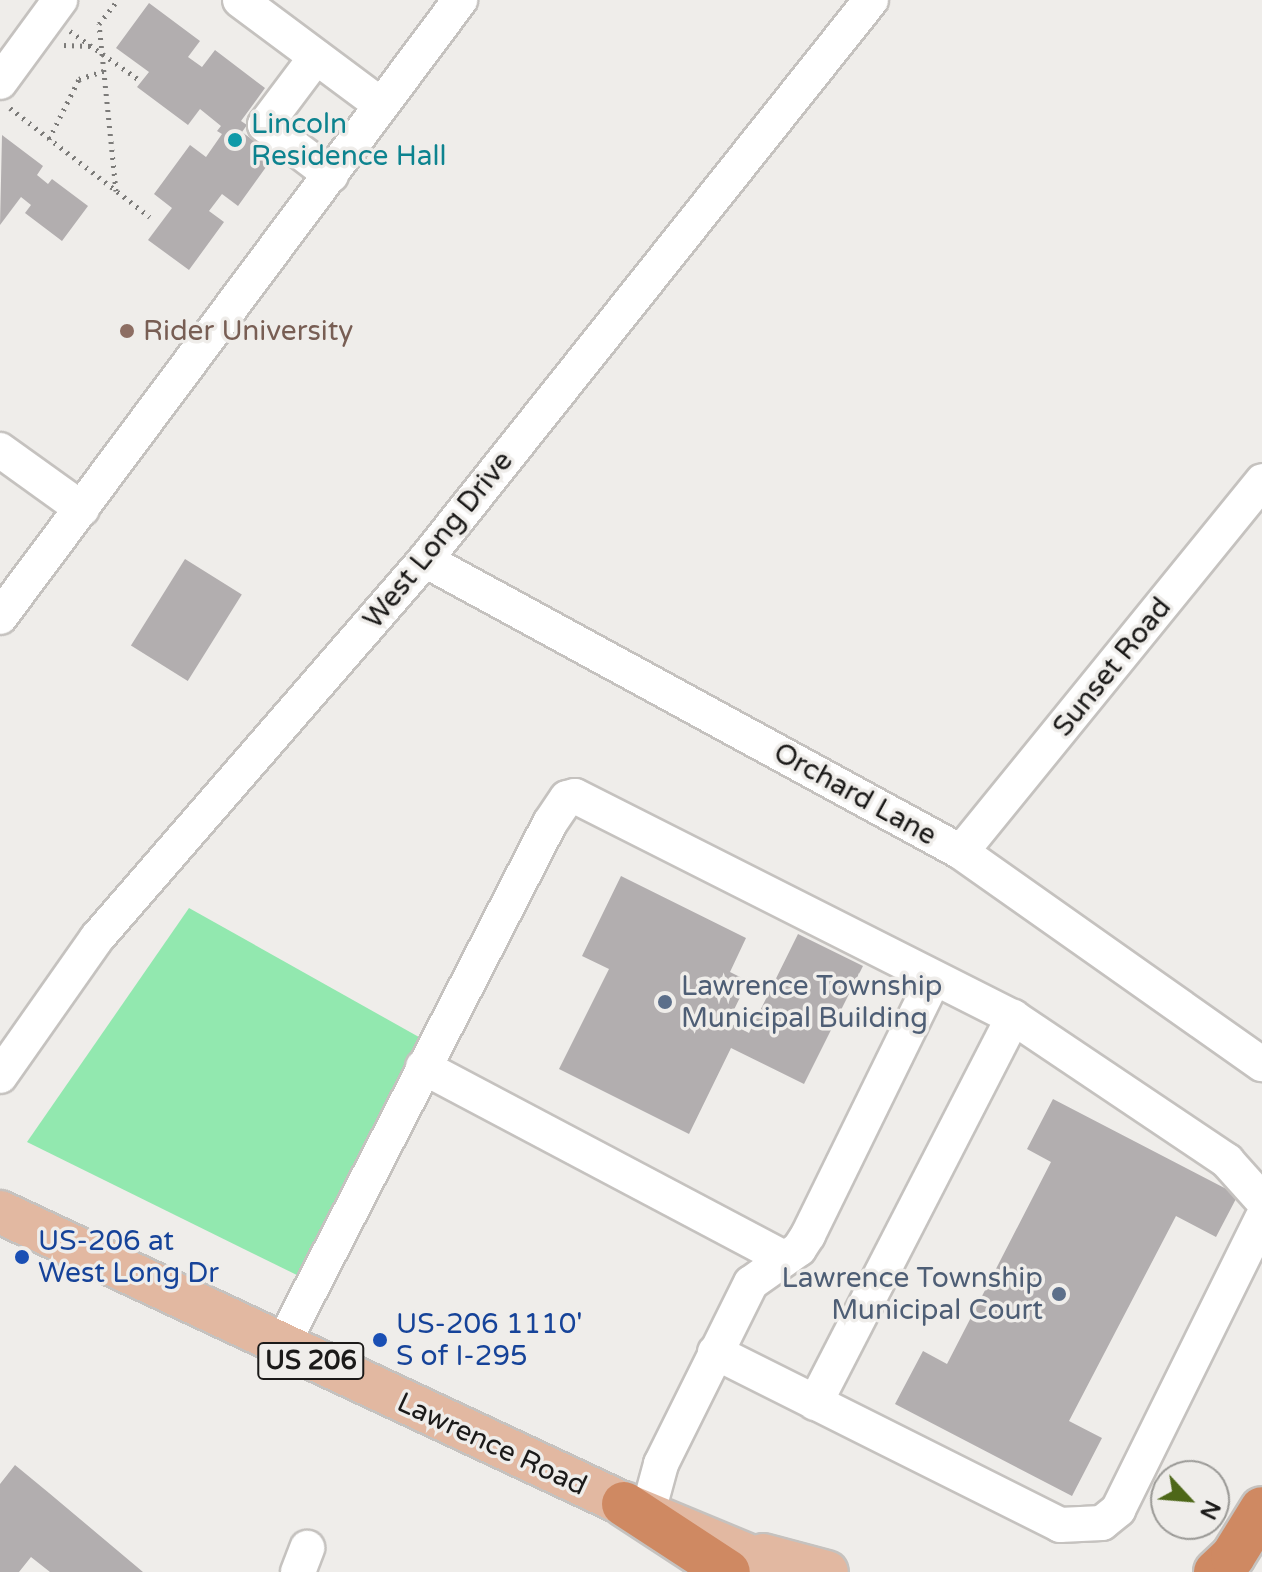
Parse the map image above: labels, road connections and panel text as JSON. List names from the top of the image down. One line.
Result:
{"streets":{"main road":["US 206","Lawrence Road"],"street":["West Long Drive","Sunset Road","Orchard Lane"]},"crossings":[["West Long Drive","Orchard Lane"],["Sunset Road","Orchard Lane"]],"places":["Lincoln Residence Hall","Rider University","Lawrence Township Municipal Building","US-206 at West Long Dr","Lawrence Township Municipal Court","US-206 1110' S of I-295"],"north":"bottom right"}
